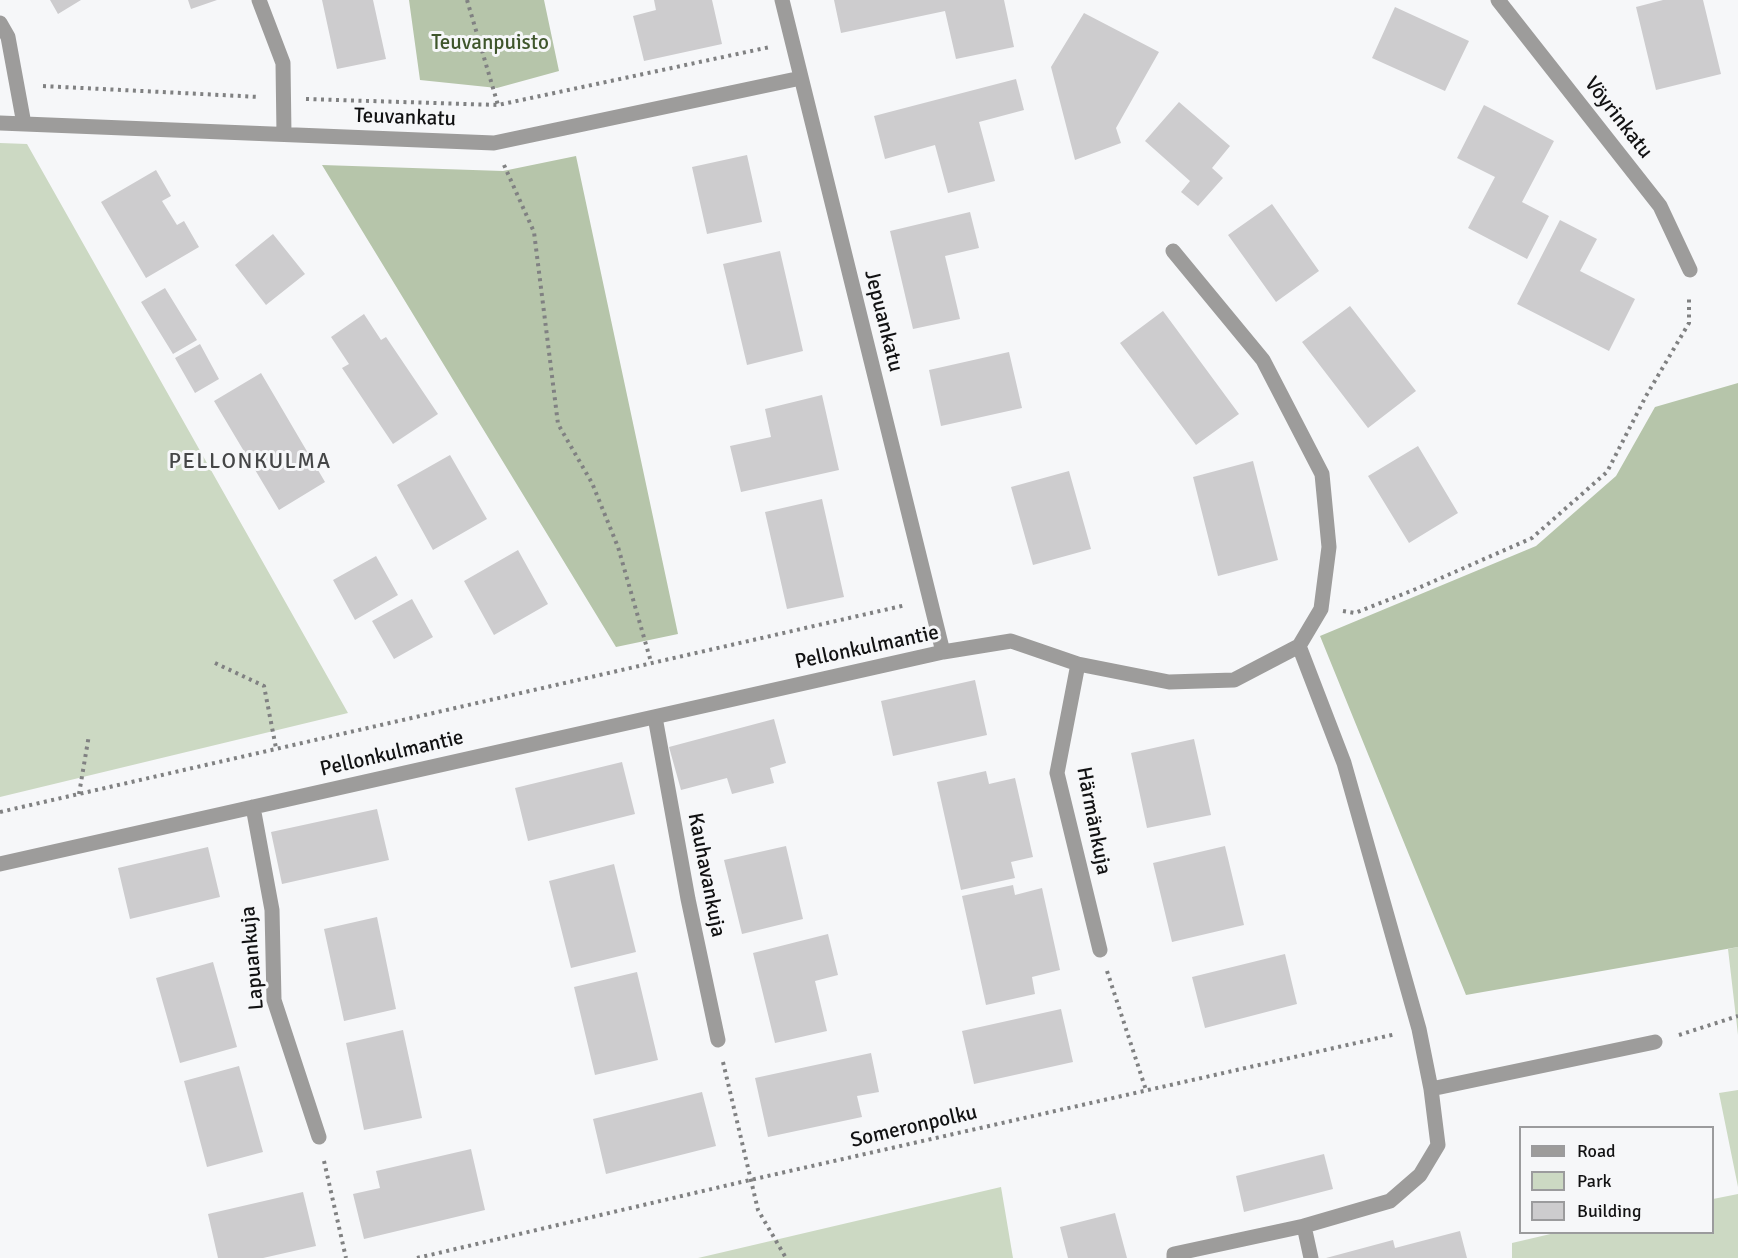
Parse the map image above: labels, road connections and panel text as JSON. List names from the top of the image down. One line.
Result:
{"streets":{"street":["Teuvankatu","Vöyrinkatu","Jepuankatu","Pellonkulmantie","Härmänkuja","Kauhavankuja","Lapuankuja"],"path":["Someronpolku"]},"crossings":[["Teuvankatu","Jepuankatu"],["Jepuankatu","Pellonkulmantie"],["Pellonkulmantie","Härmänkuja"],["Pellonkulmantie","Kauhavankuja"],["Pellonkulmantie","Lapuankuja"]],"districts":["PELLONKULMA"],"parks":["Teuvanpuisto"],"legend":["Road","Park","Building"]}
